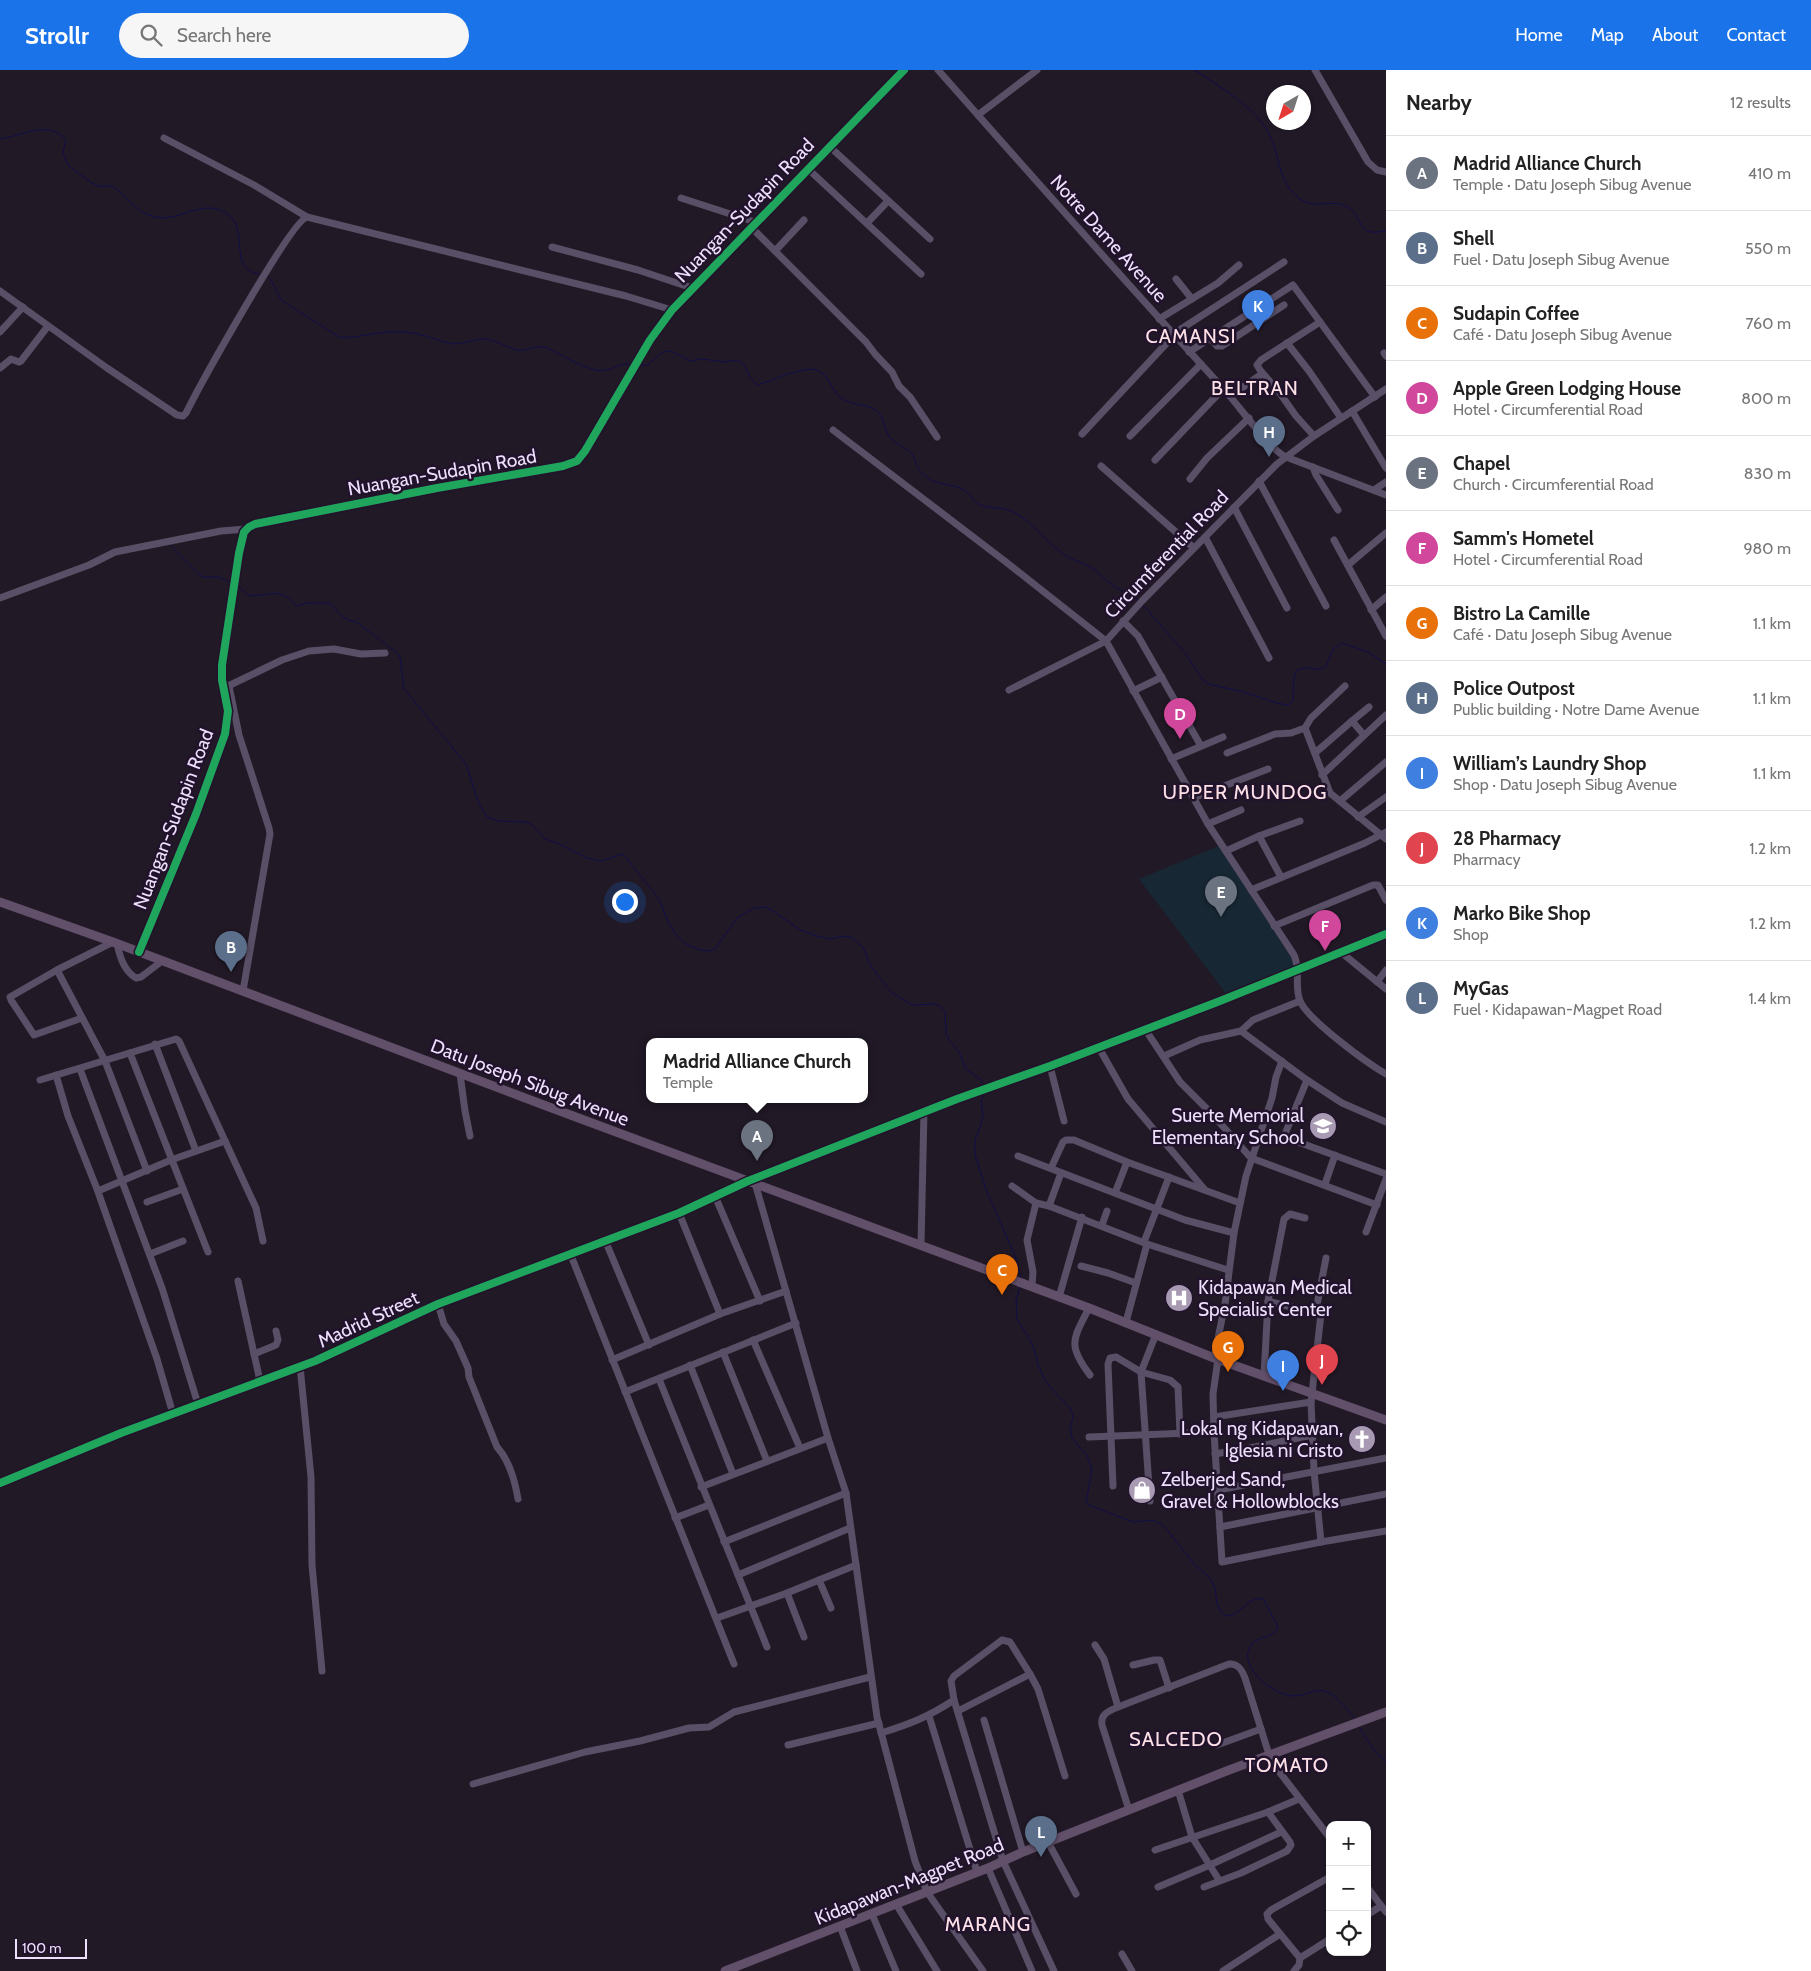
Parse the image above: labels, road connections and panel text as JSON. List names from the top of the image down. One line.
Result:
{"streets":{"main road":["Datu Joseph Sibug Avenue","Kidapawan-Magpet Road"],"street":["Nuangan-Sudapin Road","Notre Dame Avenue","Circumferential Road","Madrid Street"]},"crossings":[["Nuangan-Sudapin Road","Datu Joseph Sibug Avenue"],["Notre Dame Avenue","Circumferential Road"],["Circumferential Road","Madrid Street"],["Datu Joseph Sibug Avenue","Madrid Street"]],"districts":["CAMANSI","BELTRAN","UPPER MUNDOG","SALCEDO","TOMATO","MARANG"],"places":{"school or university":["Suerte Memorial Elementary School"],"hospital":["Kidapawan Medical Specialist Center"],"church":["Lokal ng Kidapawan, Iglesia ni Cristo"],"shop":["Zelberjed Sand, Gravel & Hollowblocks"]},"scale_bar":"100 m","north":"bottom left","page":{"header":"Strollr","search":"Search here","nav":["Home","Map","About","Contact"],"heading":["Nearby","12 results"],"list":[{"mark":"A","name":"Madrid Alliance Church","note":"Temple · Datu Joseph Sibug Avenue","value":"410 m"},{"mark":"B","name":"Shell","note":"Fuel · Datu Joseph Sibug Avenue","value":"550 m"},{"mark":"C","name":"Sudapin Coffee","note":"Café · Datu Joseph Sibug Avenue","value":"760 m"},{"mark":"D","name":"Apple Green Lodging House","note":"Hotel · Circumferential Road","value":"800 m"},{"mark":"E","name":"Chapel","note":"Church · Circumferential Road","value":"830 m"},{"mark":"F","name":"Samm's Hometel","note":"Hotel · Circumferential Road","value":"980 m"},{"mark":"G","name":"Bistro La Camille","note":"Café · Datu Joseph Sibug Avenue","value":"1.1 km"},{"mark":"H","name":"Police Outpost","note":"Public building · Notre Dame Avenue","value":"1.1 km"},{"mark":"I","name":"William’s Laundry Shop","note":"Shop · Datu Joseph Sibug Avenue","value":"1.1 km"},{"mark":"J","name":"28 Pharmacy","note":"Pharmacy","value":"1.2 km"},{"mark":"K","name":"Marko Bike Shop","note":"Shop","value":"1.2 km"},{"mark":"L","name":"MyGas","note":"Fuel · Kidapawan-Magpet Road","value":"1.4 km"}],"pins":["K","H","D","E","F","B","A","C","G","J","I","L"],"popup":["Madrid Alliance Church","Temple"],"map_buttons":["+","−"],"scale":"100 m"}}
